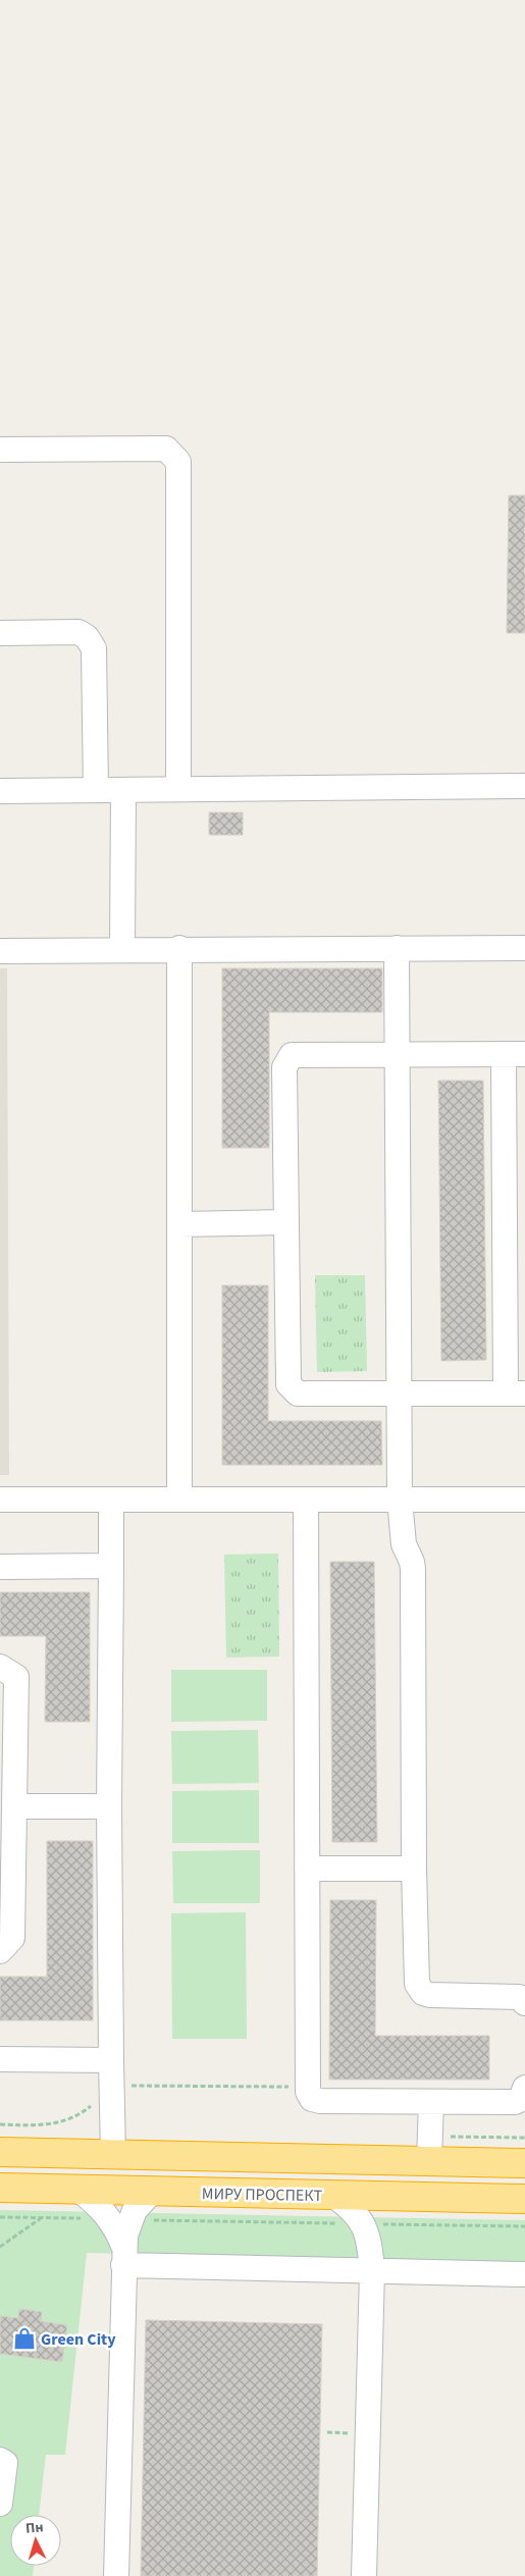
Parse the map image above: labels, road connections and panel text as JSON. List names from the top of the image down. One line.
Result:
{"streets":{"highway":["МИРУ ПРОСПЕКТ"]},"places":{"shop":["Green City"]},"north":"top"}
